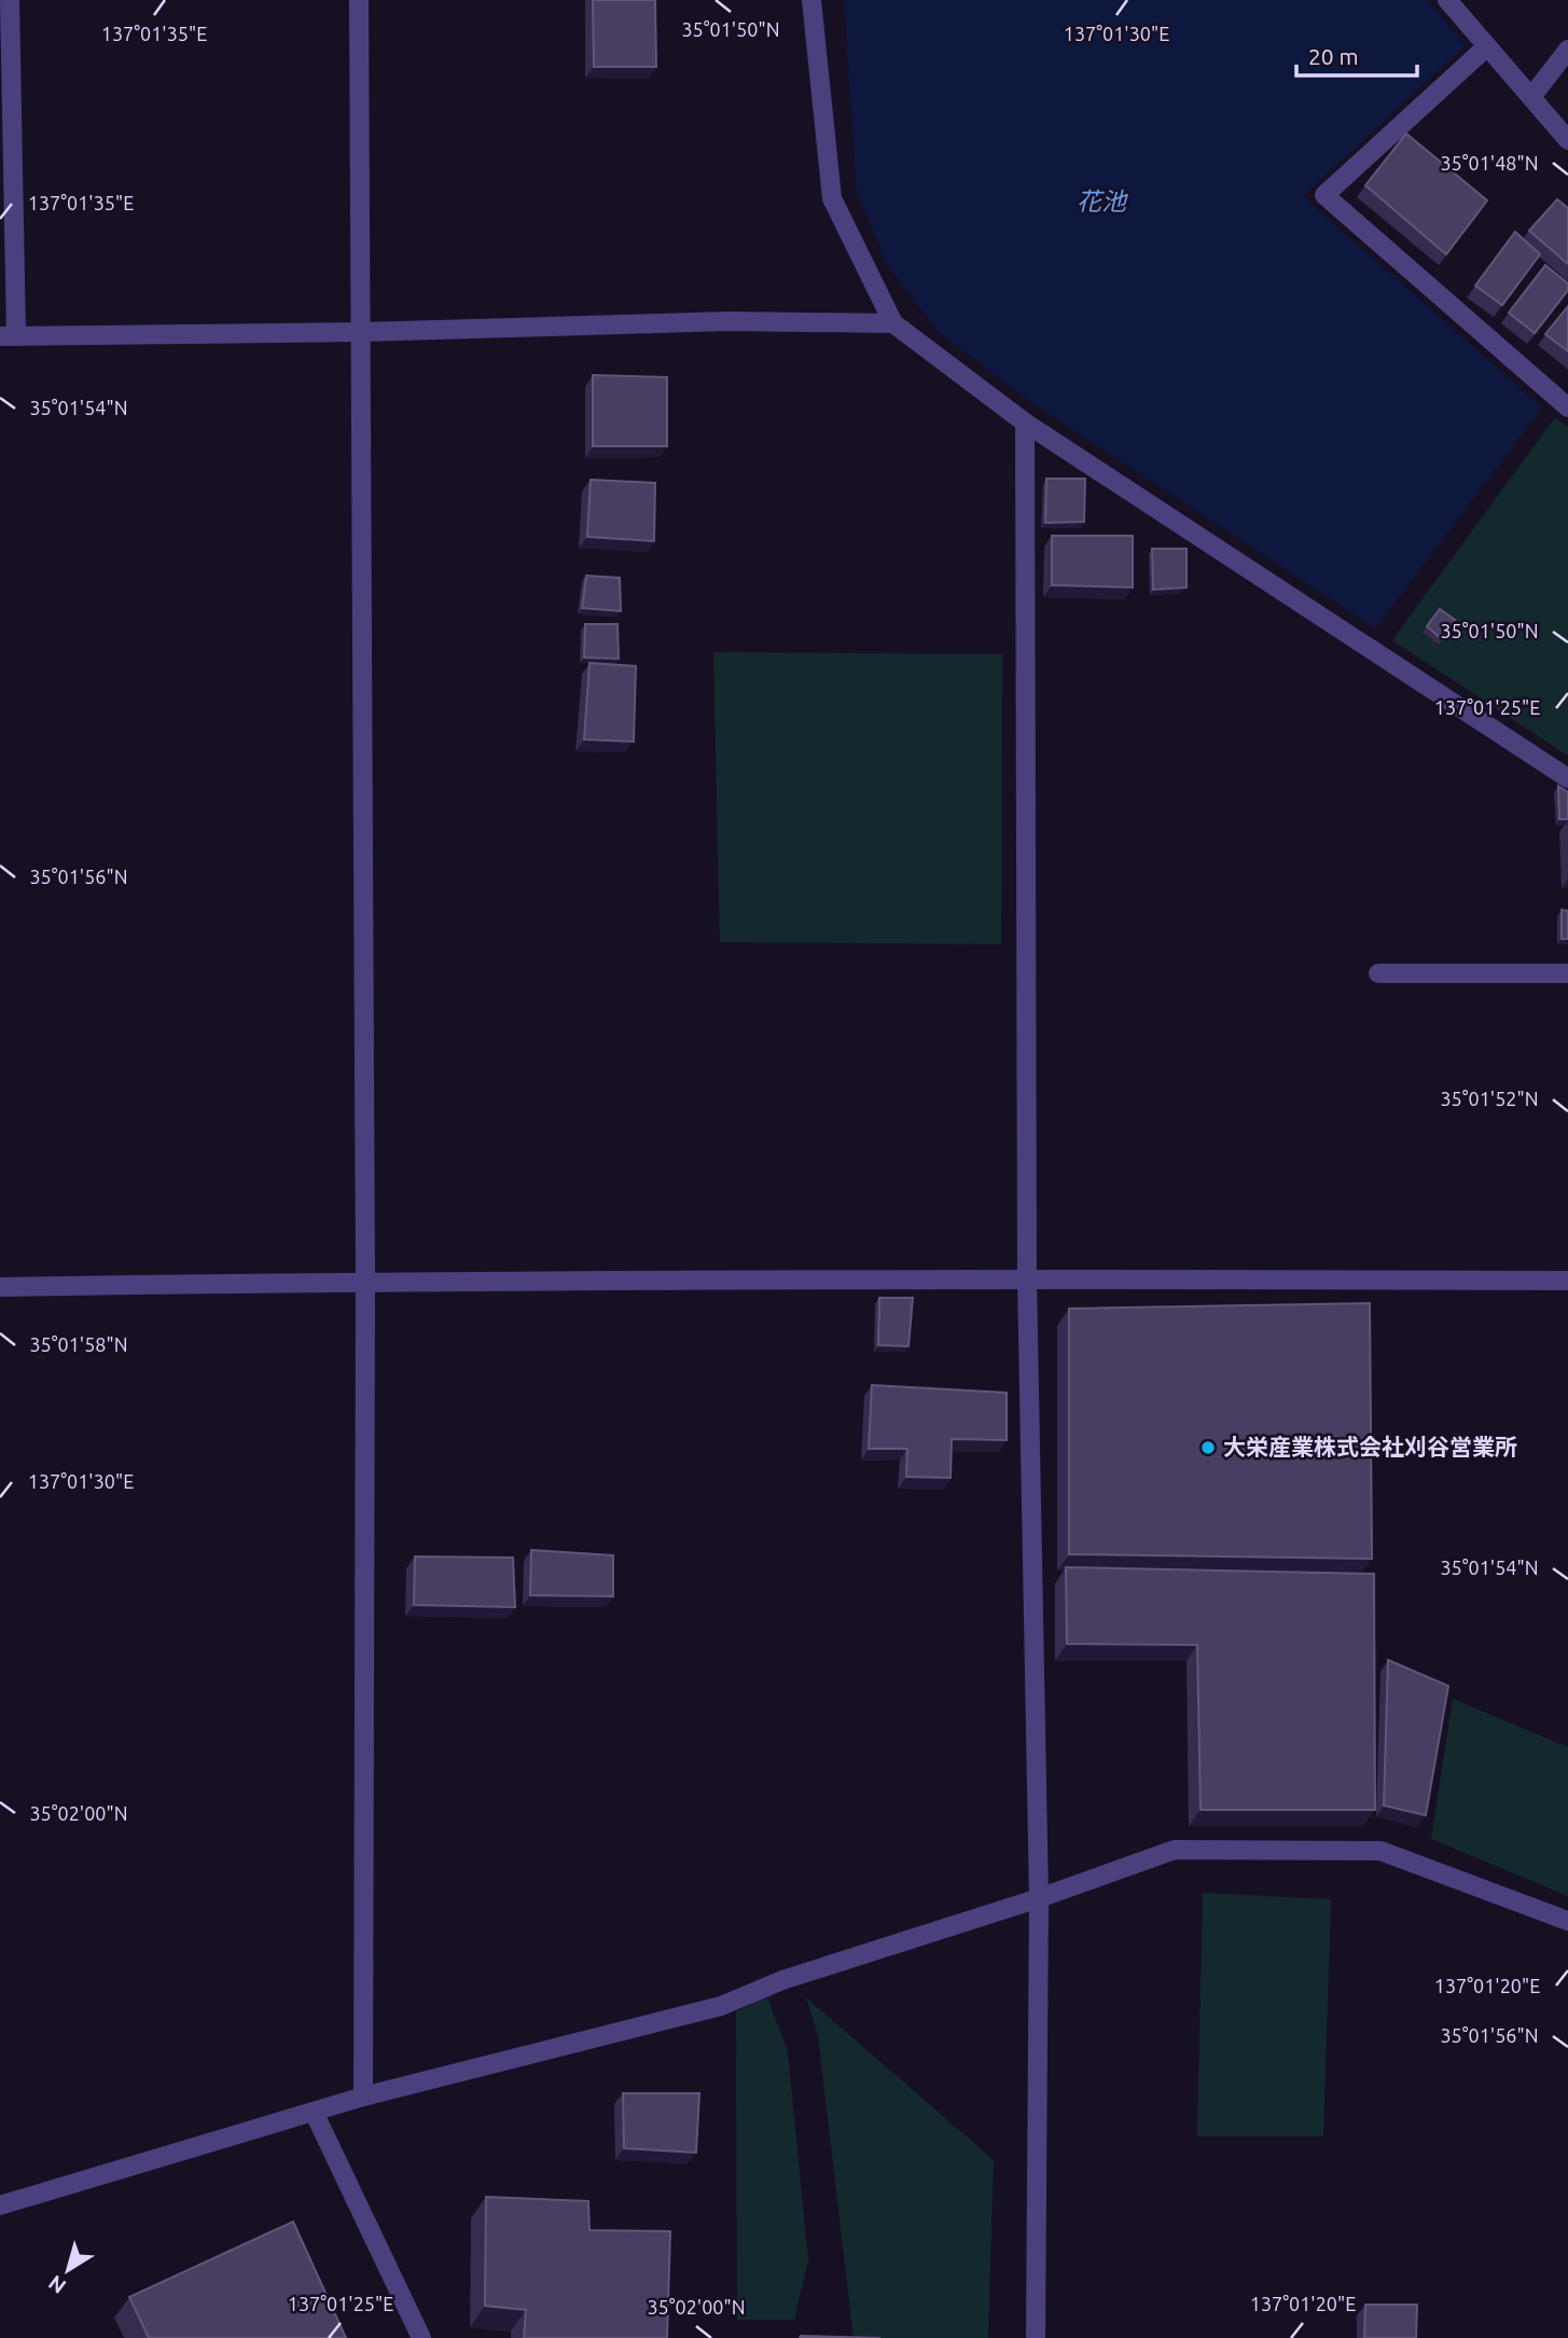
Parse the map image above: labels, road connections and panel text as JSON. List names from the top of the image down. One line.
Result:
{"water":["花池"],"places":["大栄産業株式会社刈谷営業所"],"scale_bar":"20 m","north":"bottom left","coordinates":["35°01'50\"N","137°01'35\"E","137°01'30\"E","35°01'48\"N","35°01'54\"N","137°01'25\"E","35°01'56\"N","35°01'52\"N","35°01'58\"N","35°02'00\"N","137°01'20\"E"]}
